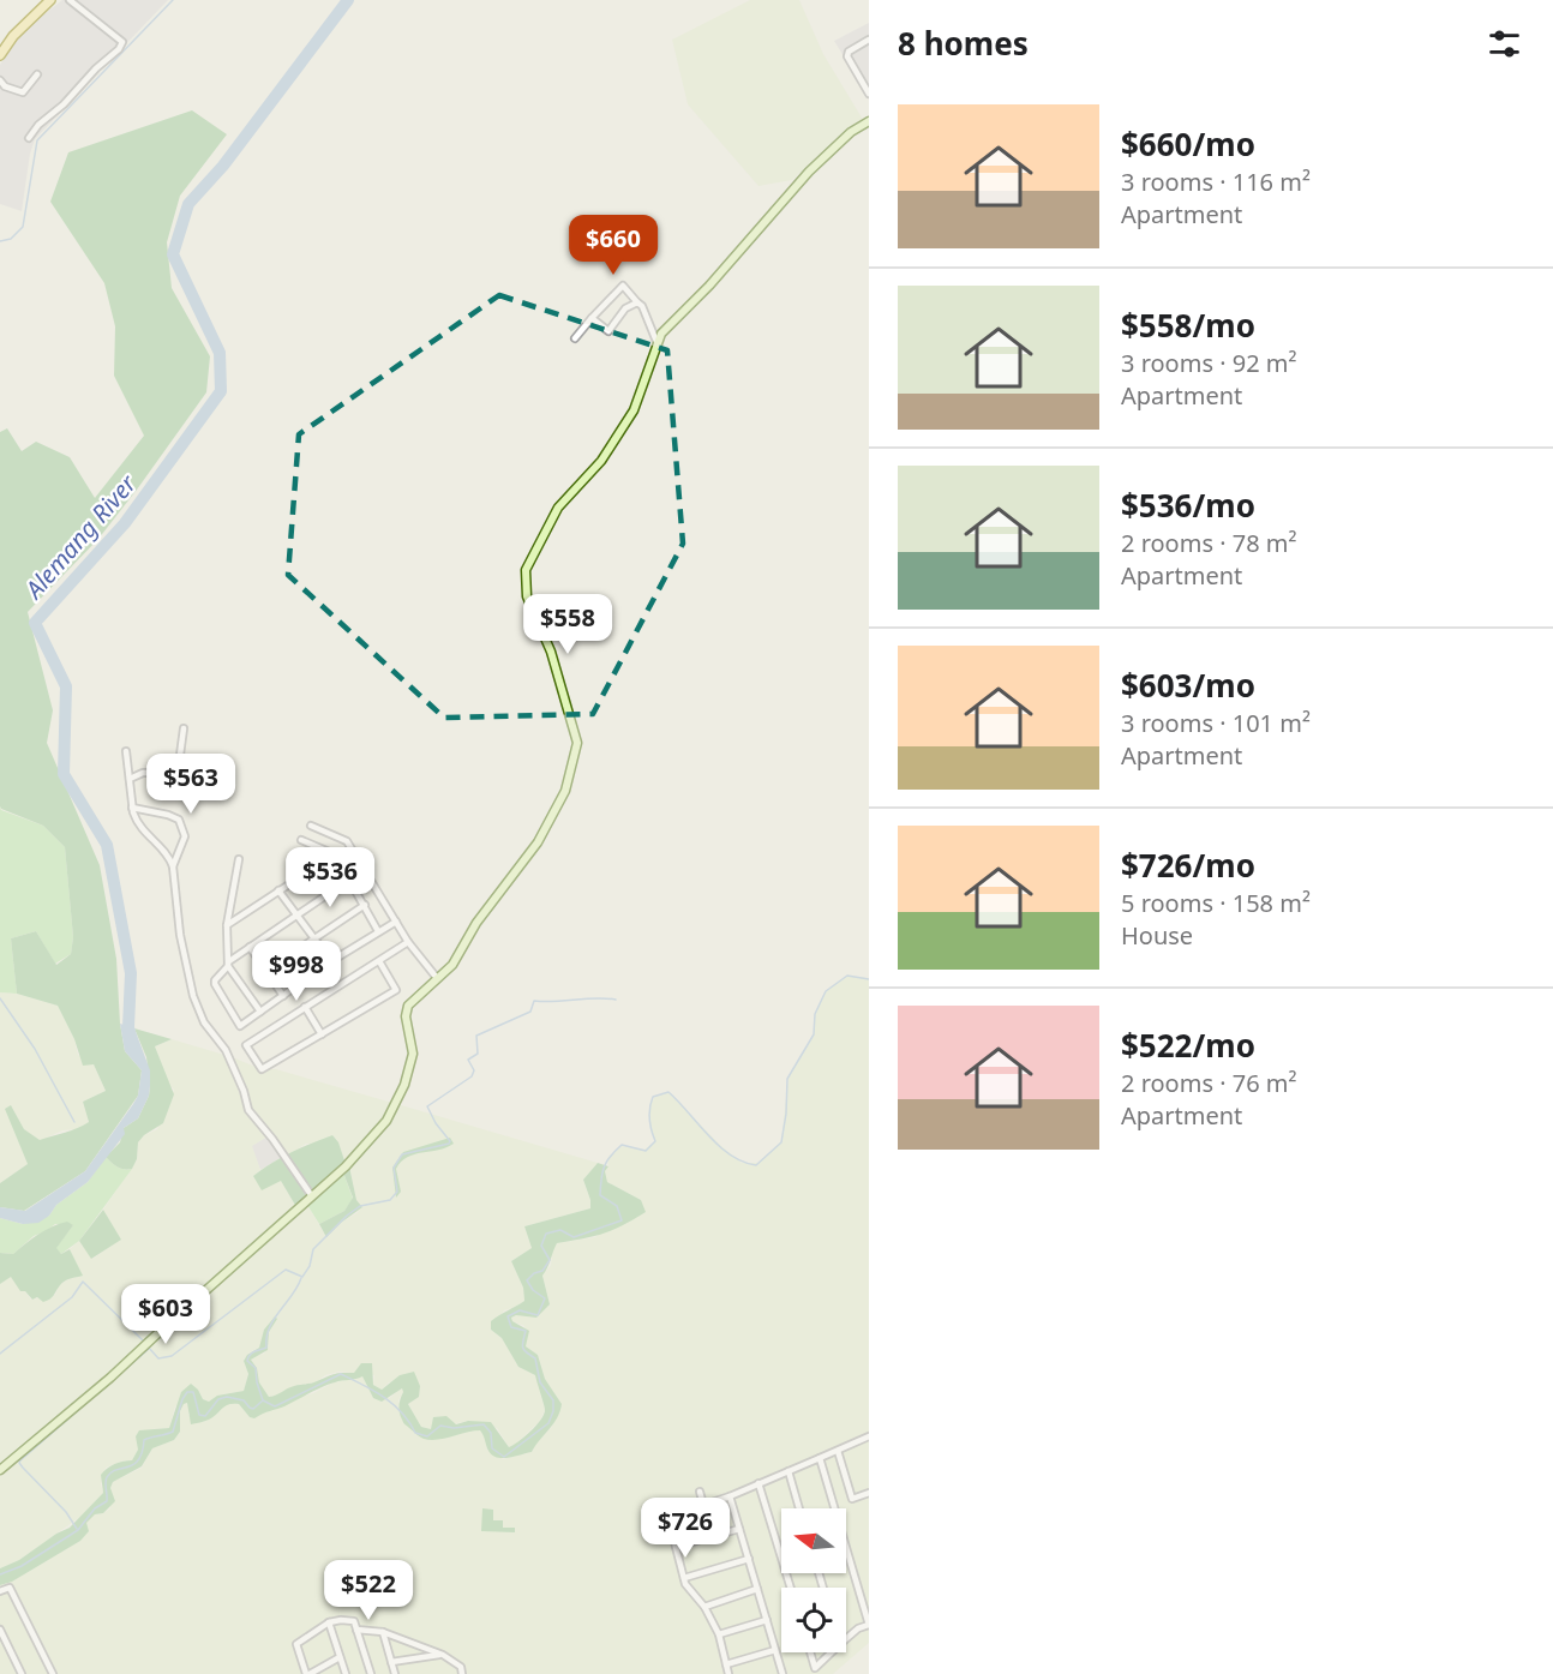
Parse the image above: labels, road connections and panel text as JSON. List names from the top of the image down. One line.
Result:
{"water":["Alemang River"],"north":"left","page":{"heading":"8 homes","list":[{"name":"$660/mo","note":"3 rooms · 116 m² · Apartment"},{"name":"$558/mo","note":"3 rooms · 92 m² · Apartment"},{"name":"$536/mo","note":"2 rooms · 78 m² · Apartment"},{"name":"$603/mo","note":"3 rooms · 101 m² · Apartment"},{"name":"$726/mo","note":"5 rooms · 158 m² · House"},{"name":"$522/mo","note":"2 rooms · 76 m² · Apartment"}],"price":["$660","$558","$563","$536","$998","$603","$726","$522"]}}
